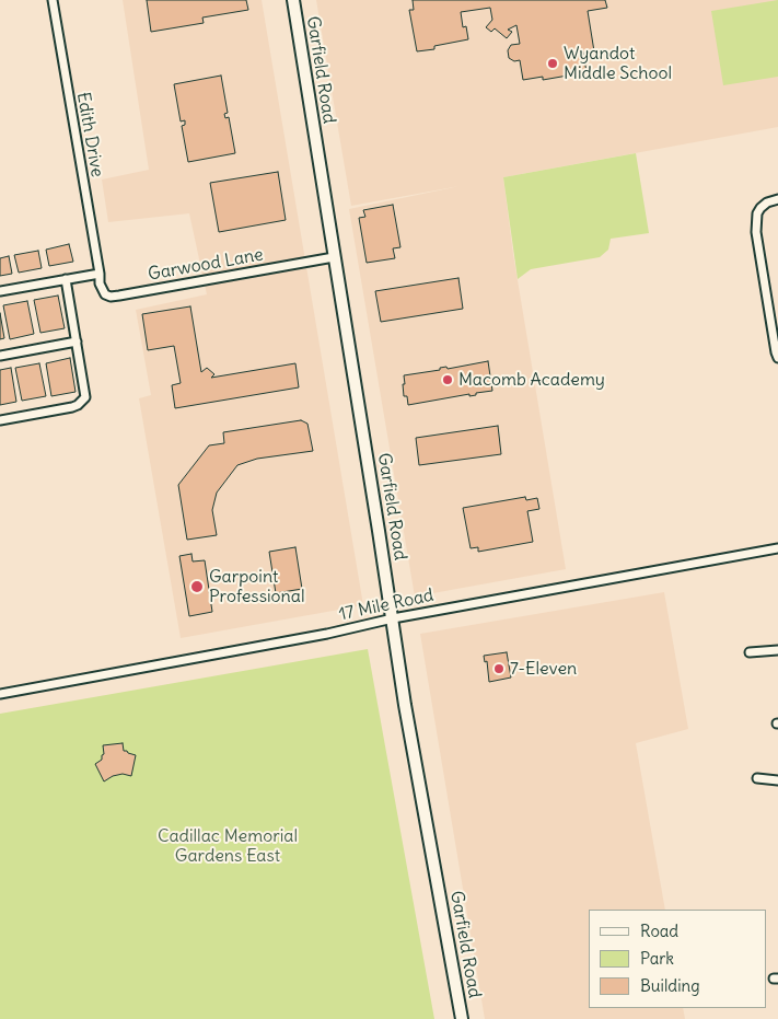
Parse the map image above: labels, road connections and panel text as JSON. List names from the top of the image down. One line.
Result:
{"streets":{"main road":["Garfield Road"],"street":["Edith Drive","Garwood Lane","17 Mile Road"]},"crossings":[["Garfield Road","Garwood Lane"],["Garfield Road","17 Mile Road"],["Edith Drive","Garwood Lane"]],"parks":["Cadillac Memorial Gardens East"],"places":["Wyandot Middle School","Macomb Academy","Garpoint Professional","7-Eleven"],"legend":["Road","Park","Building"]}
